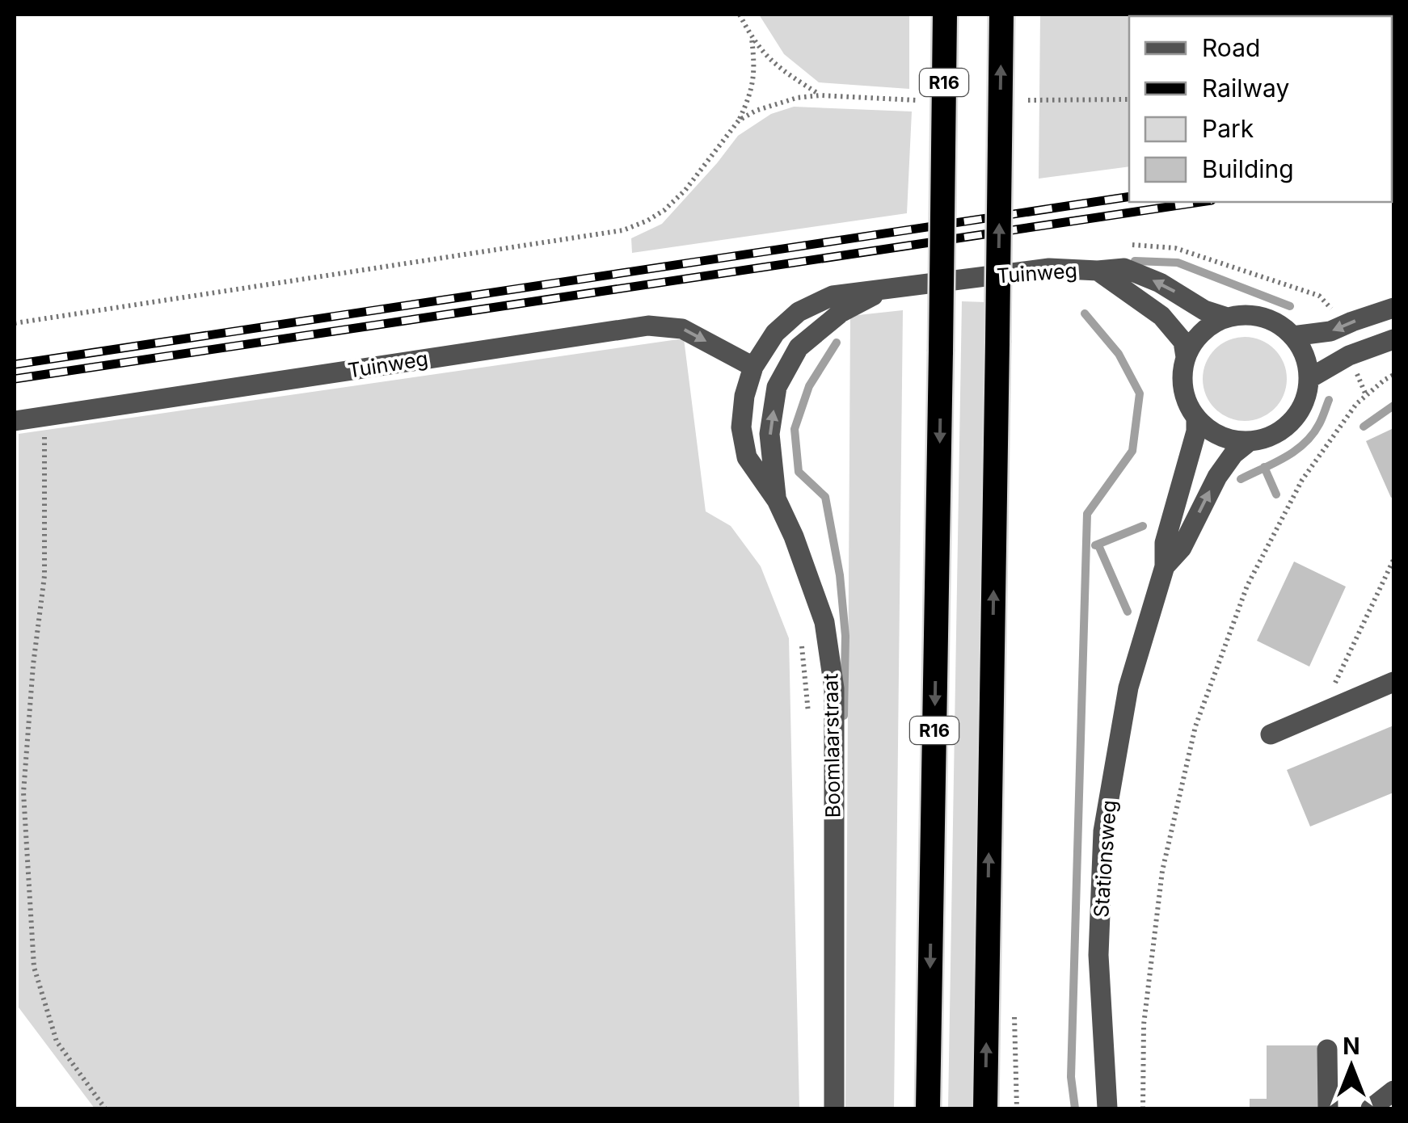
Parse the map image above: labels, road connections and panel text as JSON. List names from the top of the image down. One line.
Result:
{"streets":{"highway":["R16"],"street":["Tuinweg","Boomlaarstraat","Stationsweg"]},"crossings":[["Tuinweg","Boomlaarstraat"],["Tuinweg","Stationsweg"]],"legend":["Road","Railway","Park","Building"],"north":"top"}
